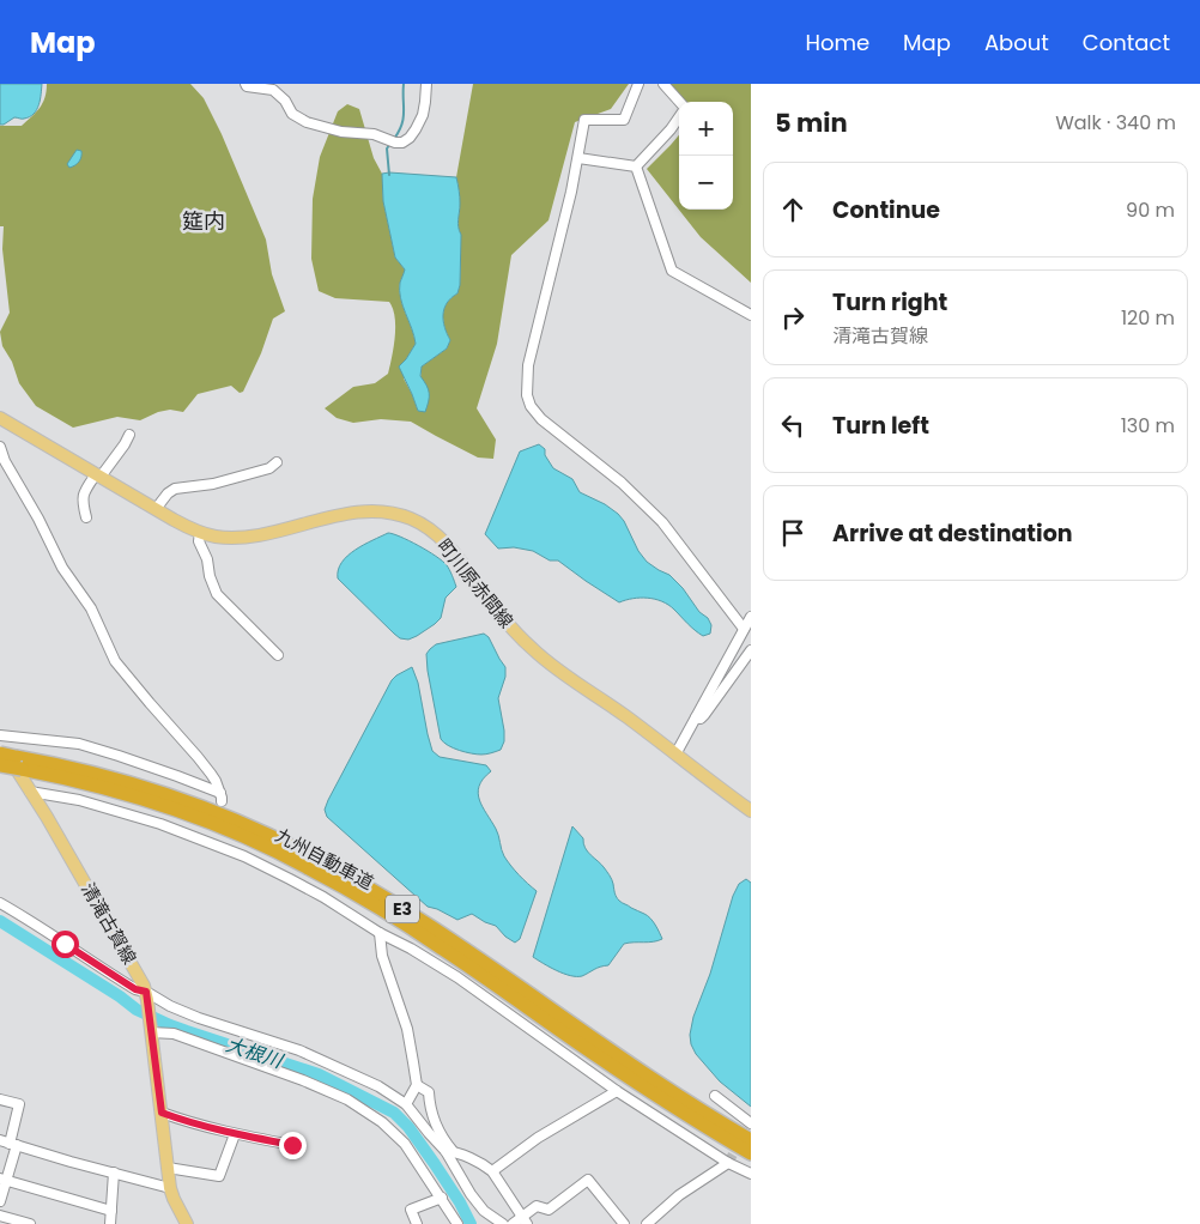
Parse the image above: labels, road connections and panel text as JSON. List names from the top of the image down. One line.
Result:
{"streets":{"highway":["九州自動車道","E3"],"main road":["町川原赤間線","清滝古賀線"]},"districts":["筵内"],"water":["大根川"],"page":{"header":"Map","nav":["Home","Map","About","Contact"],"heading":["5 min","Walk · 340 m"],"map_buttons":["+","−"],"list":[["Continue","90 m"],["Turn right","清滝古賀線","120 m"],["Turn left","130 m"],"Arrive at destination"]}}
